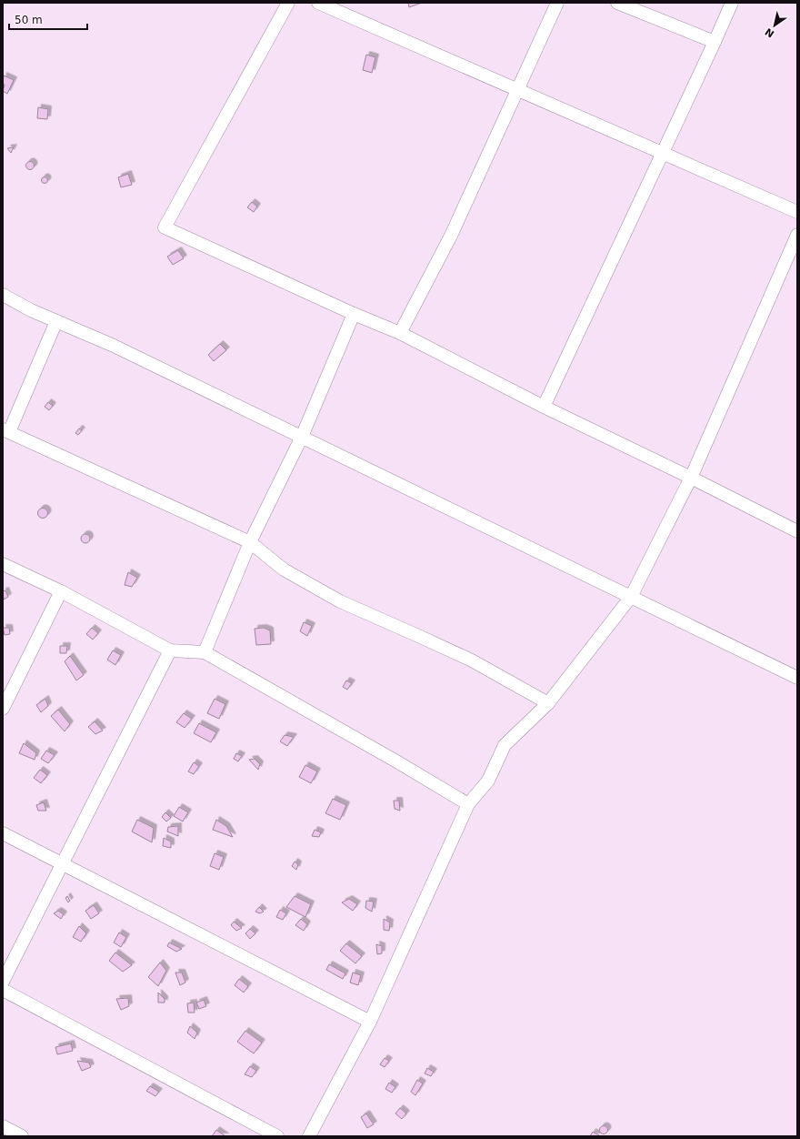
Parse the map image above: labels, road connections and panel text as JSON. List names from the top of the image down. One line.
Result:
{"scale_bar":"50 m","north":"bottom left"}
